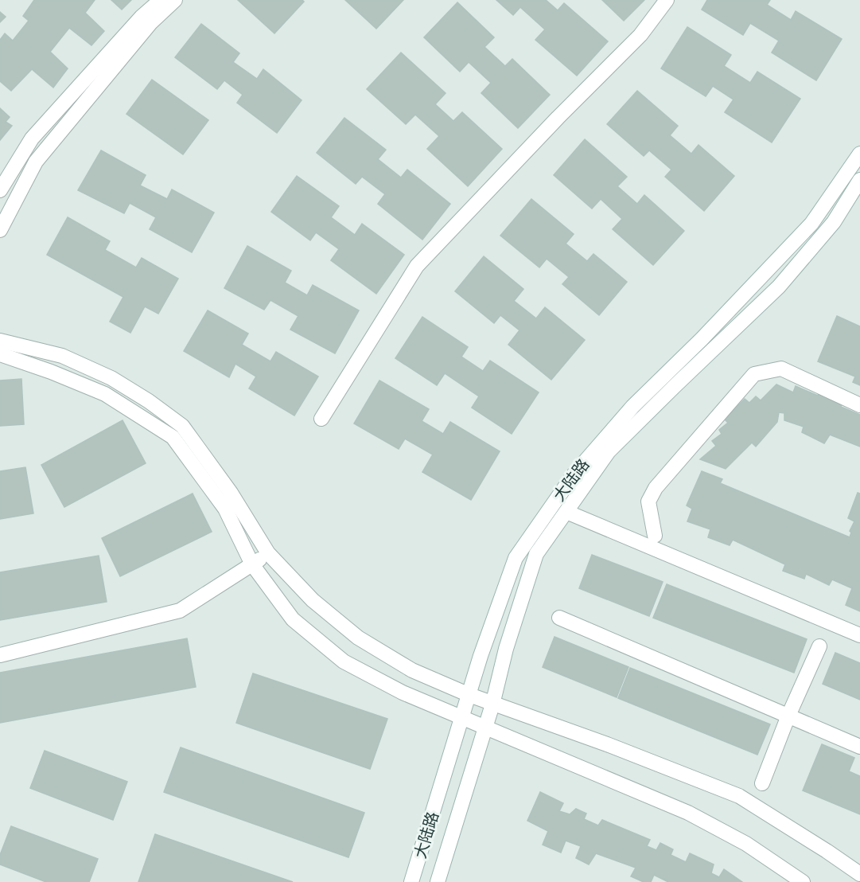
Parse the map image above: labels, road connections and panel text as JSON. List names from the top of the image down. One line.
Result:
{"streets":{"street":["大陆路"]}}
